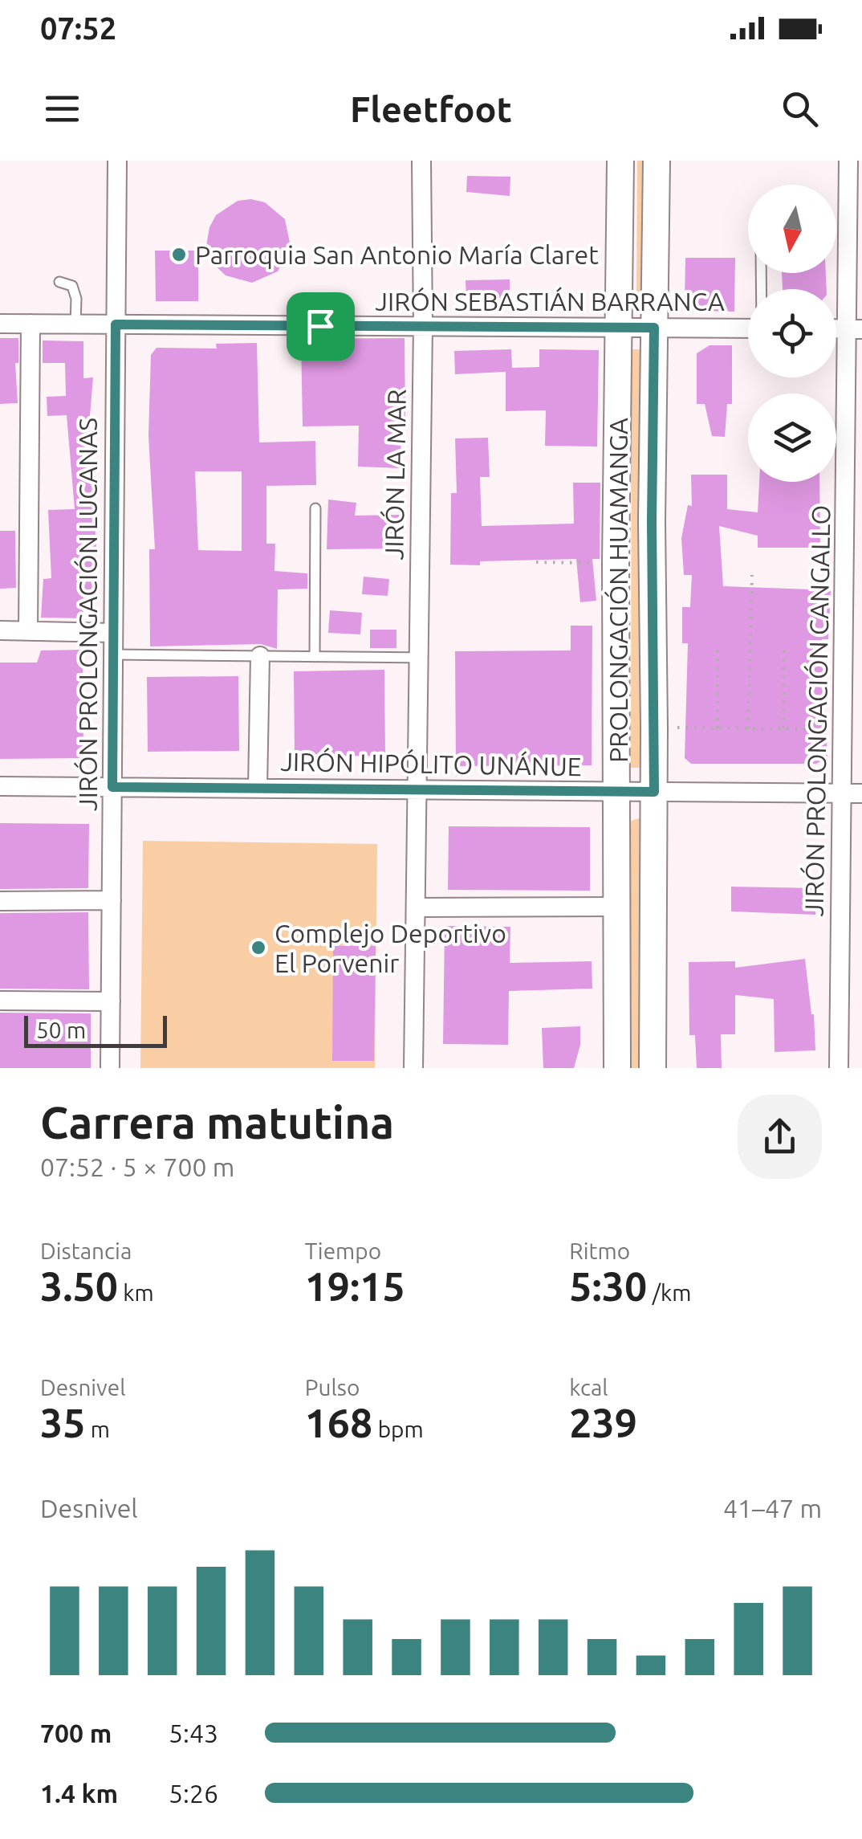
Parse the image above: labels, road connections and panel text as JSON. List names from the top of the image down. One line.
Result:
{"streets":{"street":["JIRÓN SEBASTIÁN BARRANCA","JIRÓN LA MAR","PROLONGACIÓN HUAMANGA","JIRÓN PROLONGACIÓN LUCANAS","JIRÓN PROLONGACIÓN CANGALLO","JIRÓN HIPÓLITO UNÁNUE"]},"crossings":[["JIRÓN SEBASTIÁN BARRANCA","JIRÓN LA MAR"],["JIRÓN SEBASTIÁN BARRANCA","PROLONGACIÓN HUAMANGA"],["JIRÓN SEBASTIÁN BARRANCA","JIRÓN PROLONGACIÓN LUCANAS"],["JIRÓN LA MAR","JIRÓN HIPÓLITO UNÁNUE"],["PROLONGACIÓN HUAMANGA","JIRÓN HIPÓLITO UNÁNUE"],["JIRÓN PROLONGACIÓN LUCANAS","JIRÓN HIPÓLITO UNÁNUE"],["JIRÓN PROLONGACIÓN CANGALLO","JIRÓN HIPÓLITO UNÁNUE"]],"places":["Parroquia San Antonio María Claret","Complejo Deportivo El Porvenir"],"scale_bar":"50 m","north":"bottom","page":{"status":"07:52","header":"Fleetfoot","scale":"50 m","heading":["Carrera matutina","07:52 · 5 × 700 m"],"stats":[["Distancia","3.50 km"],["Tiempo","19:15"],["Ritmo","5:30 /km"],["Desnivel","35 m"],["Pulso","168 bpm"],["kcal","239"]],"chart":["Desnivel","41–47 m"],"list":[{"name":"700 m","note":"5:43"},{"name":"1.4 km","note":"5:26"}]}}
